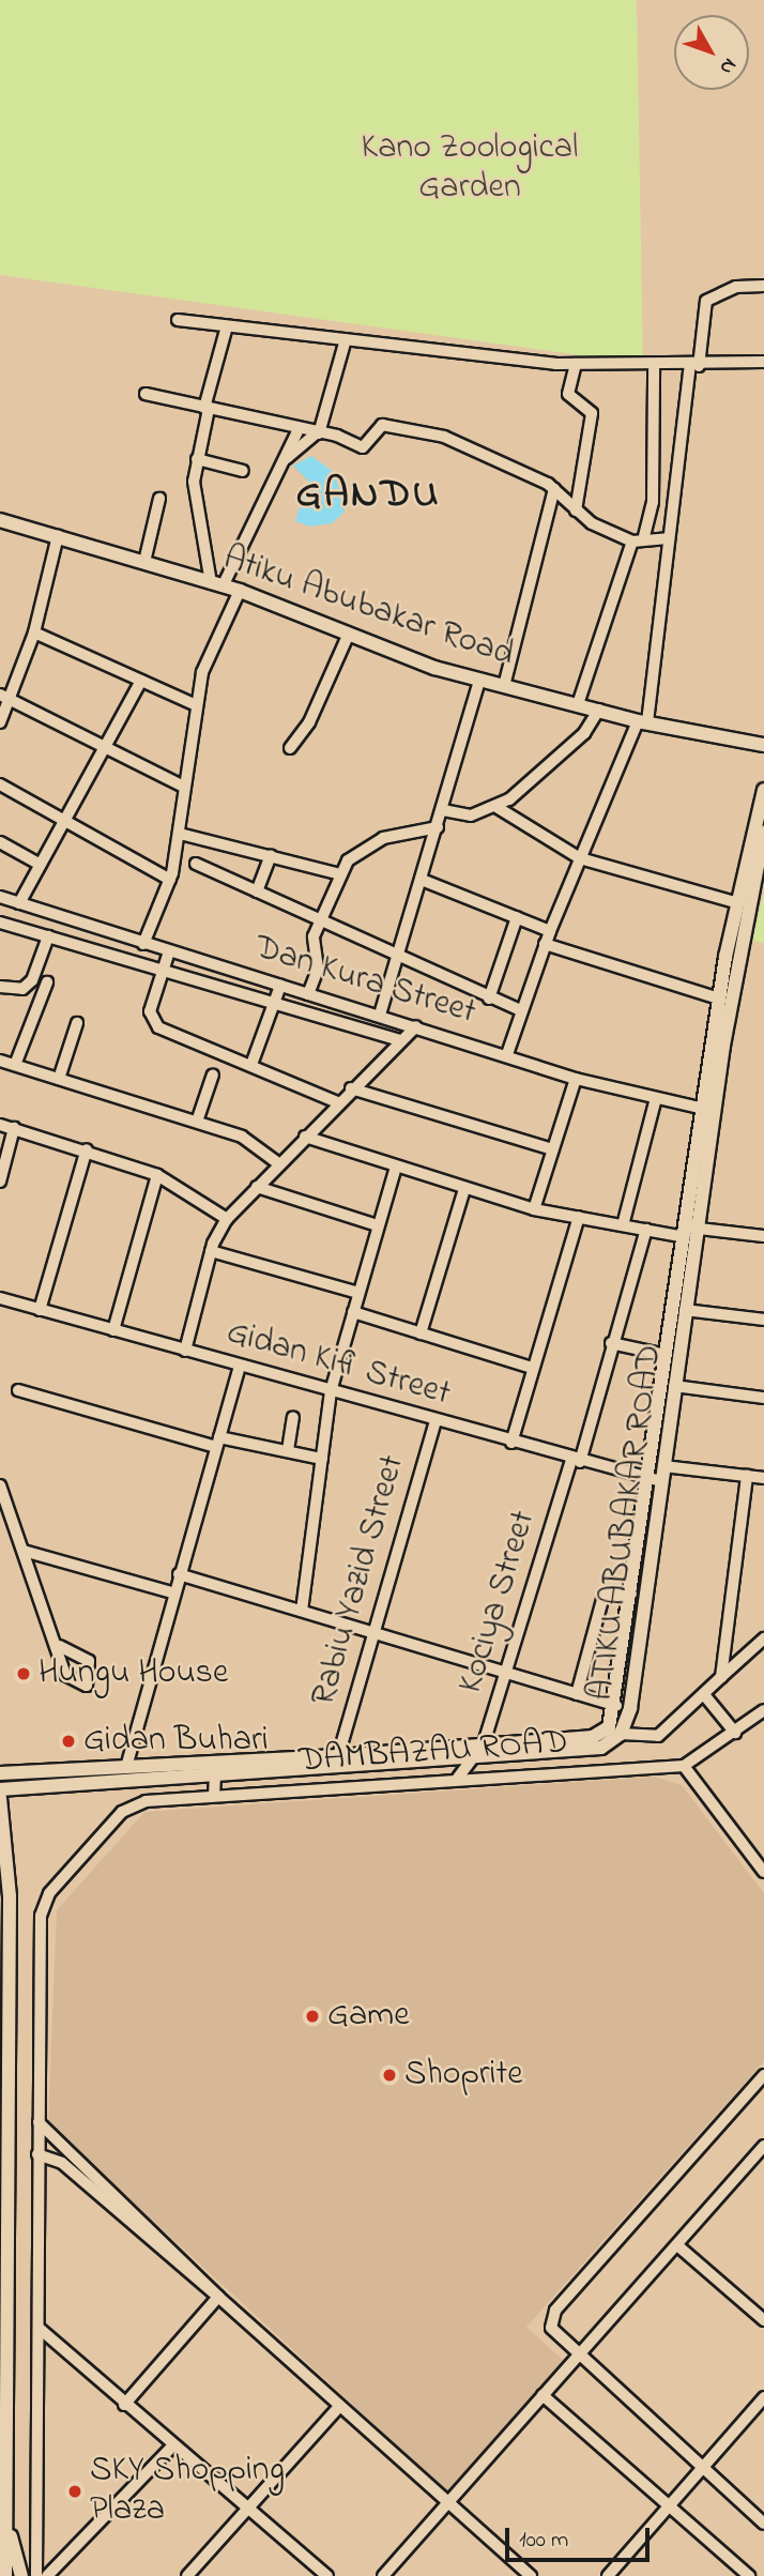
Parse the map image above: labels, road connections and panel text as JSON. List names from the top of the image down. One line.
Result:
{"streets":{"street":["Atiku Abubakar Road","Dan Kura Street","Gidan Kifi Street","ATIKU ABUBAKAR ROAD","Rabiu Yazid Street","Kociya Street","DAMBAZAU ROAD"]},"crossings":[["Dan Kura Street","ATIKU ABUBAKAR ROAD"],["Gidan Kifi Street","ATIKU ABUBAKAR ROAD"],["Gidan Kifi Street","Rabiu Yazid Street"],["Gidan Kifi Street","Kociya Street"],["ATIKU ABUBAKAR ROAD","Kociya Street"],["Kociya Street","DAMBAZAU ROAD"]],"districts":["GANDU"],"parks":["Kano Zoological Garden"],"places":["Hungu House","Gidan Buhari","Game","Shoprite","SKY Shopping Plaza"],"scale_bar":"100 m","north":"bottom right"}
